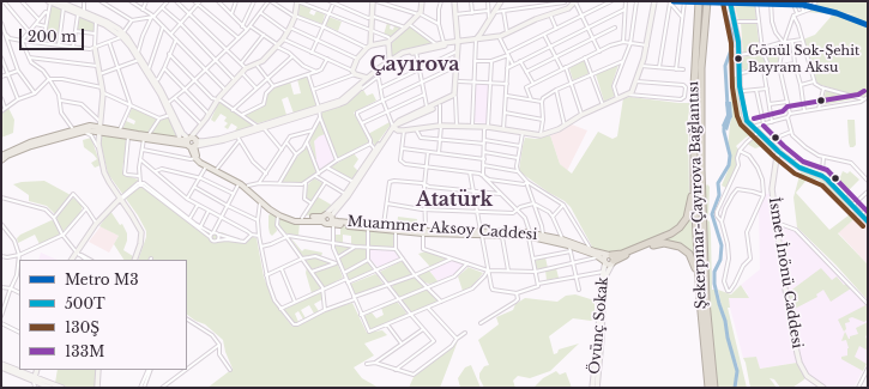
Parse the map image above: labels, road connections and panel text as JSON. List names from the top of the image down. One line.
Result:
{"streets":{"highway":["Şekerpınar-Çayırova Bağlantısı"],"main road":["Muammer Aksoy Caddesi"],"street":["İsmet İnönü Caddesi","Övünç Sokak"]},"crossings":[["Muammer Aksoy Caddesi","Övünç Sokak"]],"districts":["Çayırova","Atatürk"],"places":["Gönül Sok-Şehit Bayram Aksu"],"lines":["metro line M3","transit line 500T","transit line 130Ş","transit line 133M"],"legend":["Metro M3","500T","130Ş","133M"],"scale_bar":"200 m"}
